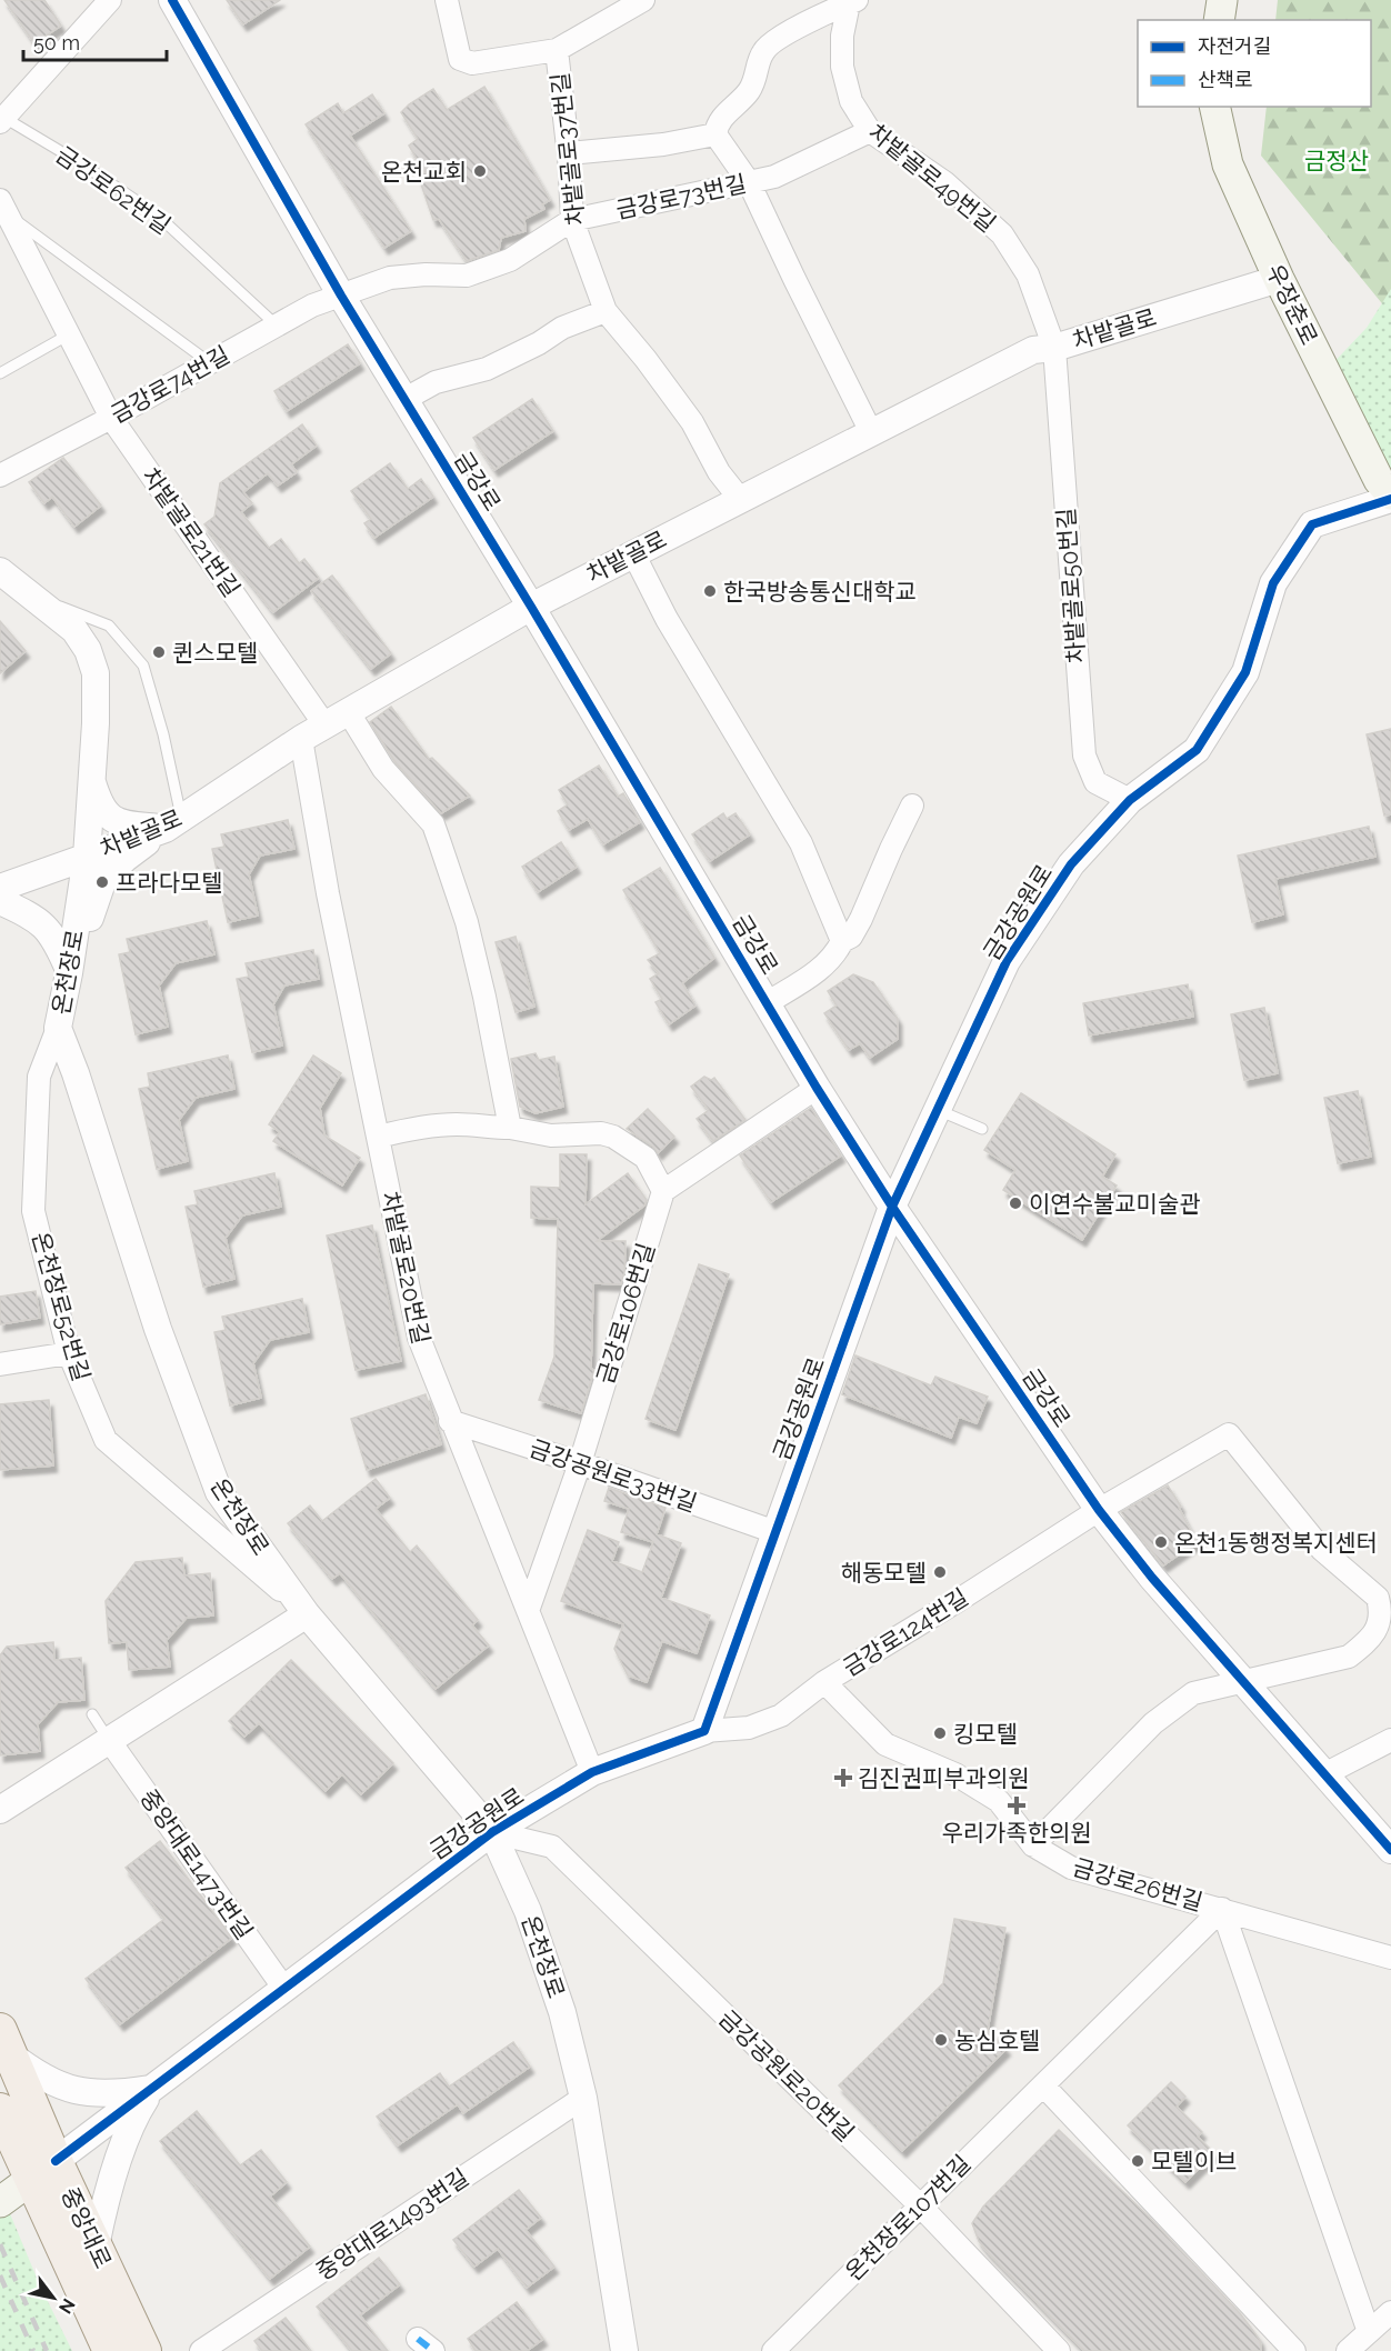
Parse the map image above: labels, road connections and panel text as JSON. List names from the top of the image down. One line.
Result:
{"streets":{"main road":["우장춘로","중앙대로"],"street":["차밭골로37번길","차밭골로49번길","금강로62번길","금강로73번길","차밭골로","금강로74번길","금강로","차밭골로21번길","차밭골로50번길","금강공원로","온천장로","차밭골로20번길","온천장로52번길","금강로106번길","금강공원로33번길","금강로124번길","중앙대로1473번길","금강로26번길","금강공원로20번길","온천장로107번길","중앙대로1493번길"]},"crossings":[["차밭골로37번길","금강로73번길"],["차밭골로37번길","차밭골로"],["차밭골로49번길","금강로73번길"],["차밭골로49번길","차밭골로"],["차밭골로49번길","차밭골로50번길"],["금강로62번길","금강로74번길"],["금강로73번길","금강로74번길"],["금강로73번길","금강로"],["우장춘로","차밭골로"],["우장춘로","금강공원로"],["차밭골로","금강로"],["차밭골로","차밭골로21번길"],["차밭골로","차밭골로50번길"],["차밭골로","온천장로"],["차밭골로","차밭골로20번길"],["금강로74번길","금강로"],["금강로74번길","차밭골로21번길"],["금강로","금강공원로"],["금강로","금강로124번길"],["차밭골로50번길","금강공원로"],["금강공원로","온천장로"],["금강공원로","차밭골로20번길"],["금강공원로","금강공원로33번길"],["금강공원로","금강로124번길"],["금강공원로","중앙대로1473번길"],["금강공원로","금강공원로20번길"],["금강공원로","중앙대로"],["온천장로","온천장로52번길"],["온천장로","금강공원로20번길"],["온천장로","중앙대로1493번길"],["차밭골로20번길","금강로106번길"],["차밭골로20번길","금강공원로33번길"],["금강로106번길","금강공원로33번길"],["금강로124번길","금강로26번길"],["금강로26번길","온천장로107번길"],["금강공원로20번길","온천장로107번길"]],"parks":["금정산"],"places":{"other":["온천교회","한국방송통신대학교","퀸스모텔","프라다모텔","이연수불교미술관","온천1동행정복지센터","해동모텔","킹모텔","농심호텔","모텔이브"],"health":["김진권피부과의원","우리가족한의원"]},"legend":["자전거길","산책로"],"scale_bar":"50 m","north":"bottom right"}
